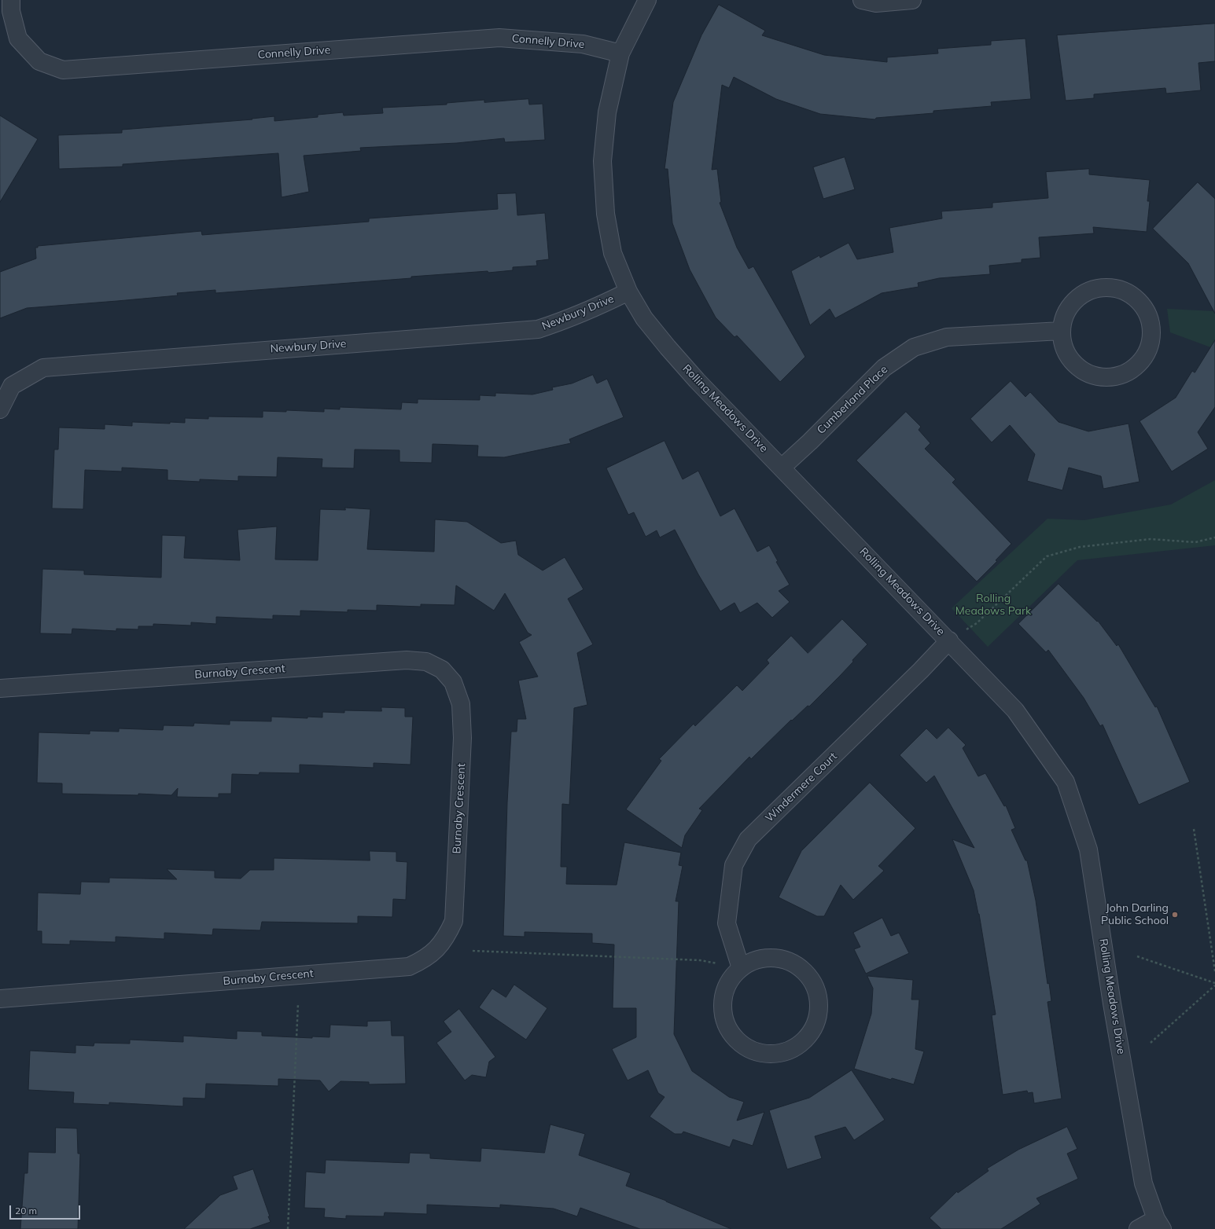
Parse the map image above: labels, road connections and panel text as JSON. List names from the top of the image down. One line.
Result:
{"streets":{"street":["Connelly Drive","Newbury Drive","Cumberland Place","Rolling Meadows Drive","Burnaby Crescent","Windermere Court"]},"crossings":[["Connelly Drive","Rolling Meadows Drive"],["Newbury Drive","Rolling Meadows Drive"],["Cumberland Place","Rolling Meadows Drive"],["Rolling Meadows Drive","Windermere Court"]],"parks":["Rolling Meadows Park"],"places":["John Darling Public School"],"scale_bar":"20 m"}
